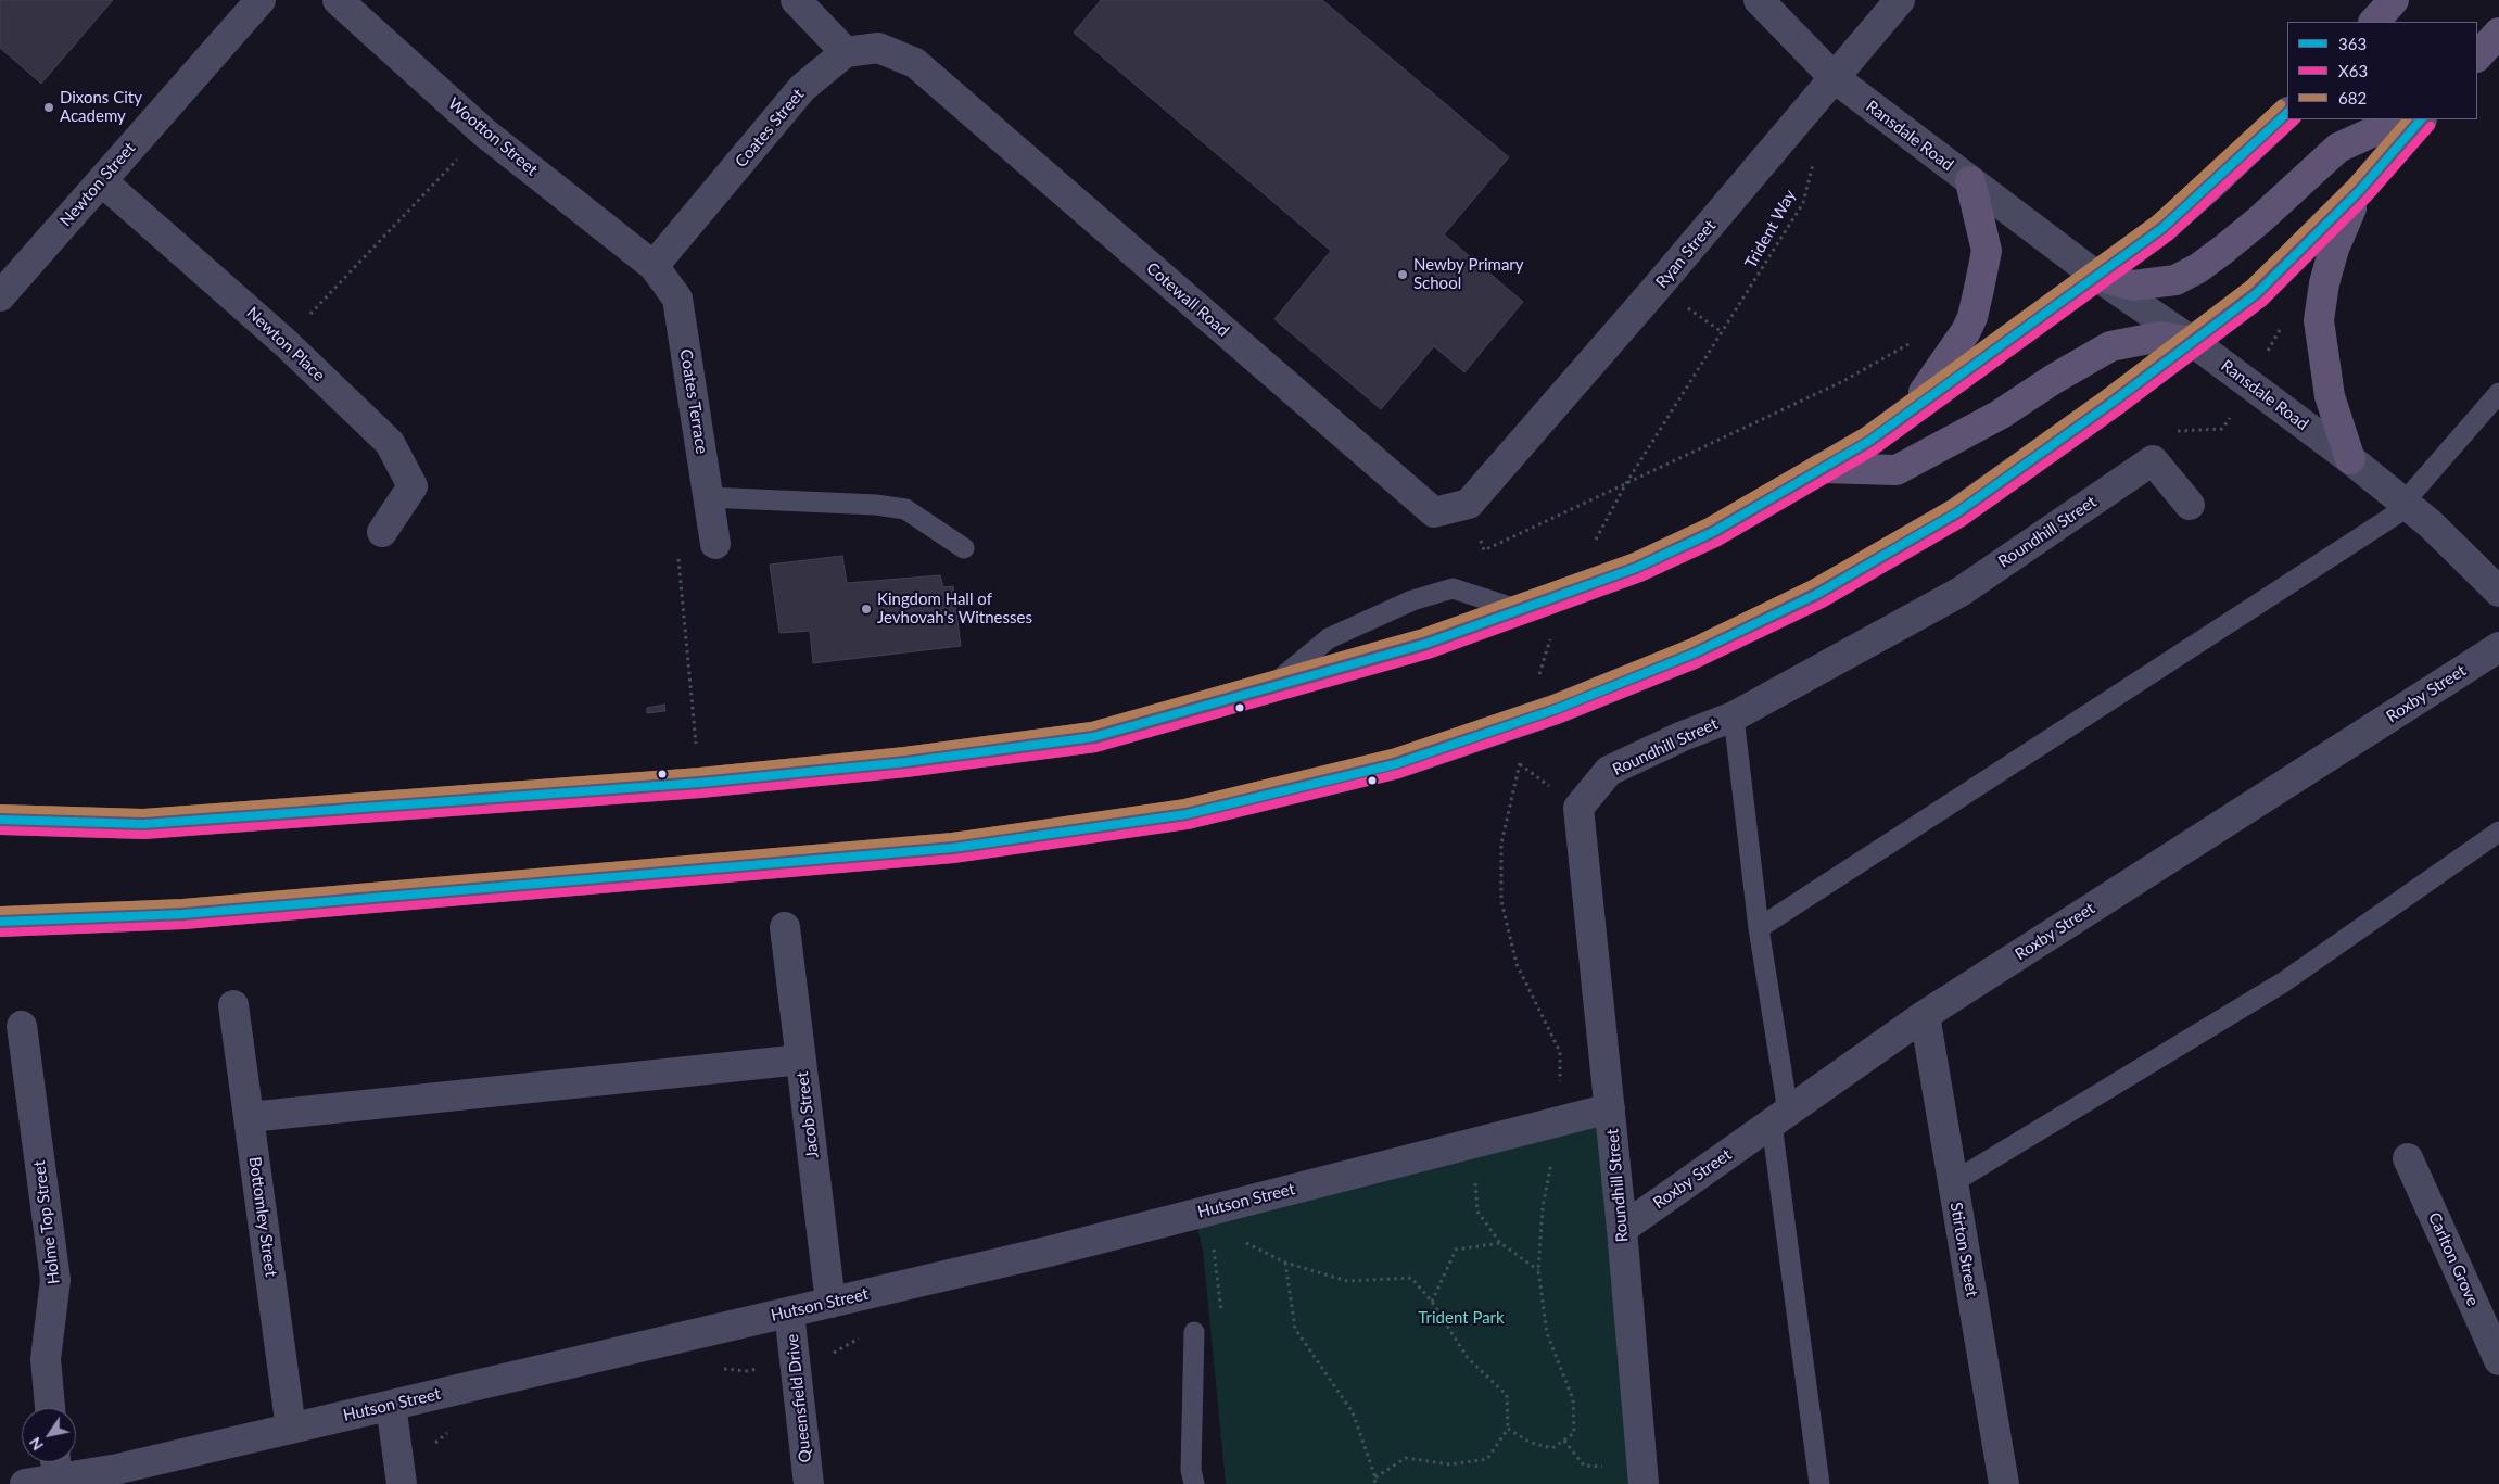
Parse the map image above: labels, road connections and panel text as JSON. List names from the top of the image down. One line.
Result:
{"streets":{"street":["Coates Street","Ransdale Road","Wootton Street","Newton Street","Ryan Street","Cotewall Road","Newton Place","Coates Terrace","Roundhill Street","Roxby Street","Jacob Street","Hutson Street","Bottomley Street","Holme Top Street","Stirton Street","Carlton Grove","Queensfield Drive"],"path":["Trident Way"]},"crossings":[["Coates Street","Wootton Street"],["Coates Street","Cotewall Road"],["Coates Street","Coates Terrace"],["Ransdale Road","Ryan Street"],["Wootton Street","Coates Terrace"],["Newton Street","Newton Place"],["Ryan Street","Cotewall Road"],["Roundhill Street","Roxby Street"],["Roundhill Street","Hutson Street"],["Roxby Street","Stirton Street"],["Jacob Street","Hutson Street"],["Hutson Street","Bottomley Street"],["Hutson Street","Queensfield Drive"]],"parks":["Trident Park"],"places":["Dixons City Academy","Newby Primary School","Kingdom Hall of Jevhovah's Witnesses"],"lines":["transit line 682","transit line 363","transit line X63"],"legend":["363","X63","682"],"north":"bottom left"}
